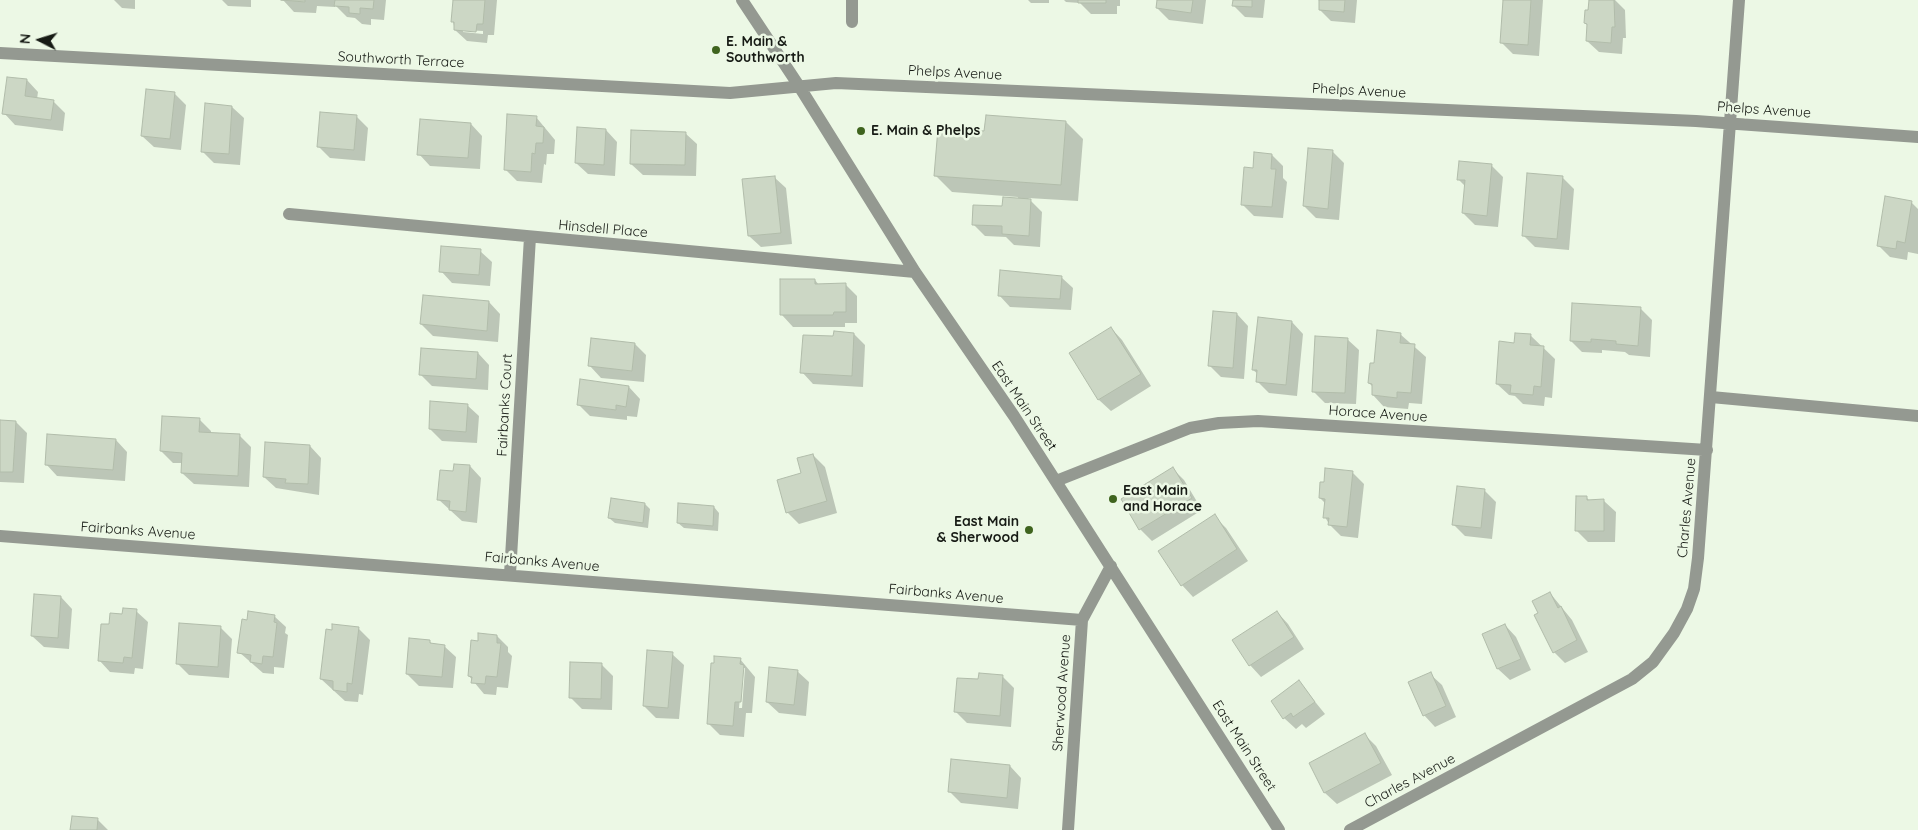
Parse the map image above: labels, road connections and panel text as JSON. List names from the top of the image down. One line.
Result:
{"streets":{"street":["Southworth Terrace","Phelps Avenue","Hinsdell Place","Fairbanks Court","East Main Street","Horace Avenue","Charles Avenue","Fairbanks Avenue","Sherwood Avenue"]},"crossings":[["Southworth Terrace","Phelps Avenue"],["Southworth Terrace","East Main Street"],["Phelps Avenue","East Main Street"],["Phelps Avenue","Charles Avenue"],["Hinsdell Place","Fairbanks Court"],["Hinsdell Place","East Main Street"],["Fairbanks Court","Fairbanks Avenue"],["East Main Street","Horace Avenue"],["East Main Street","Sherwood Avenue"],["Horace Avenue","Charles Avenue"],["Fairbanks Avenue","Sherwood Avenue"]],"places":["E. Main & Southworth","E. Main & Phelps","East Main and Horace","East Main & Sherwood"],"north":"left"}
